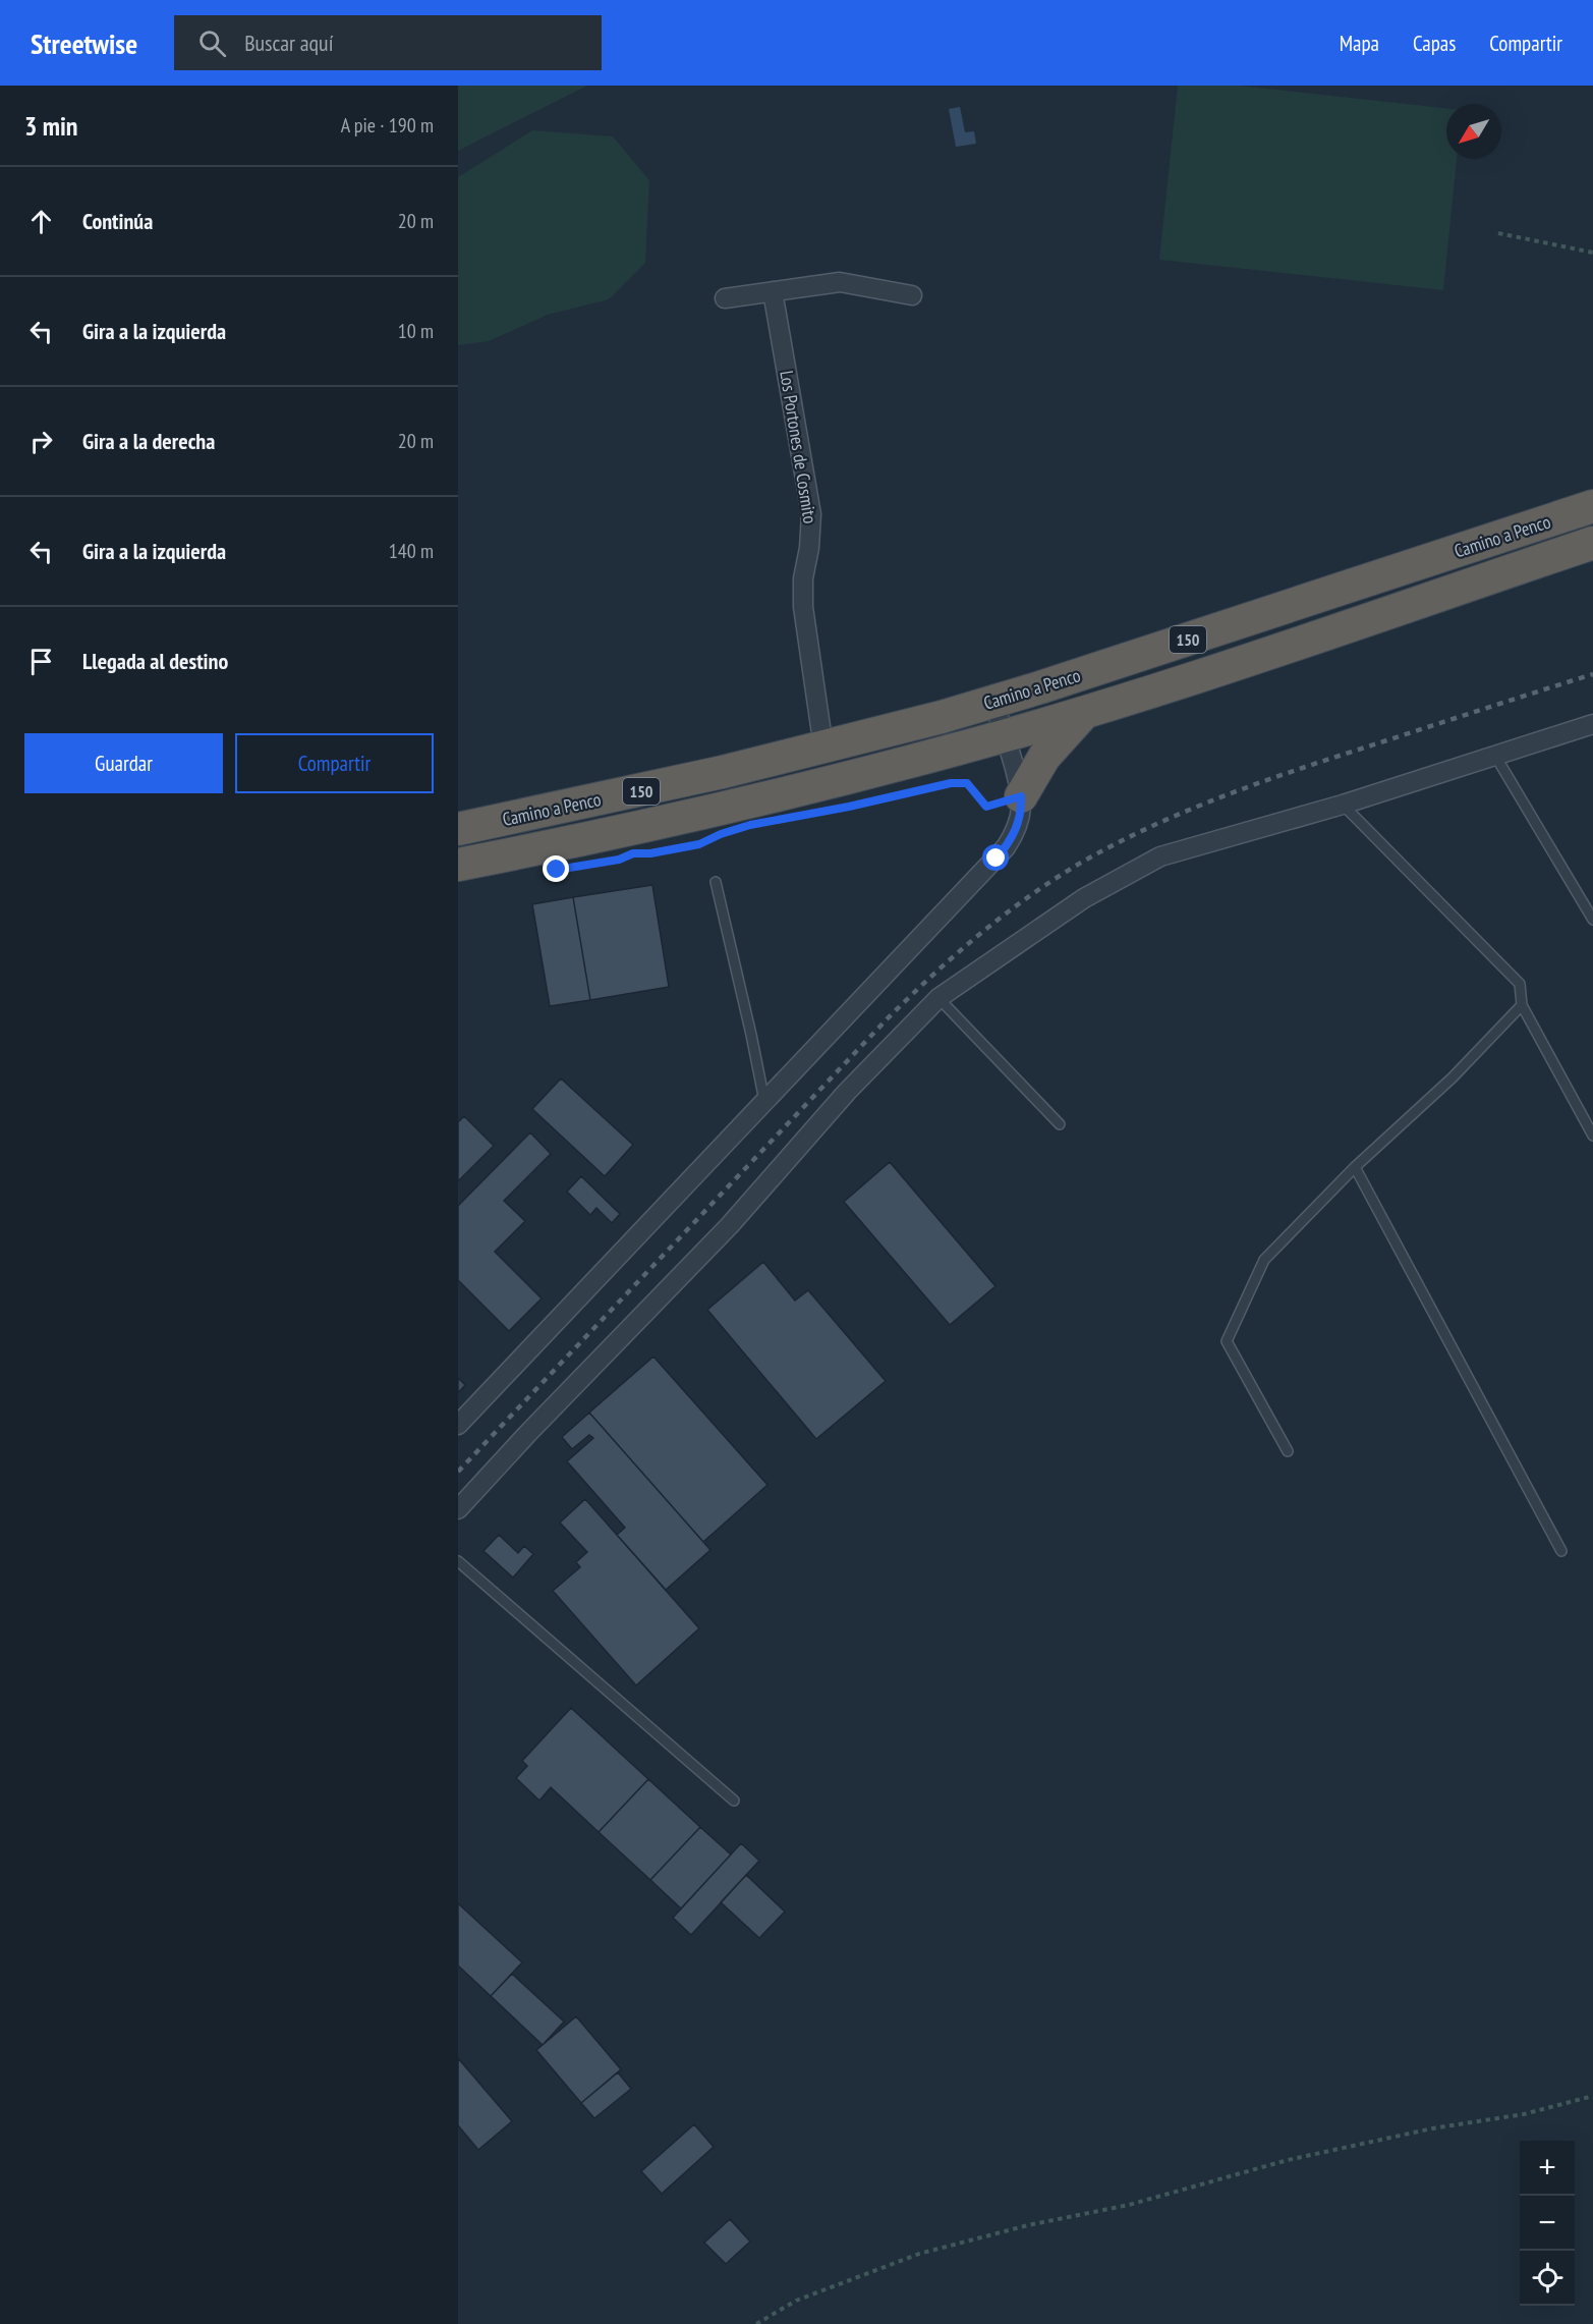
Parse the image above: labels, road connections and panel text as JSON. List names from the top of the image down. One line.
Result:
{"streets":{"highway":["Camino a Penco","150"],"street":["Los Portones de Cosmito"]},"crossings":[["Los Portones de Cosmito","Camino a Penco"]],"north":"bottom left","page":{"header":"Streetwise","search":"Buscar aquí","nav":["Mapa","Capas","Compartir"],"heading":["3 min","A pie · 190 m"],"list":[["Continúa","20 m"],["Gira a la izquierda","10 m"],["Gira a la derecha","20 m"],["Gira a la izquierda","140 m"],"Llegada al destino"],"buttons":["Guardar","Compartir"],"map_buttons":["+","−"]}}
